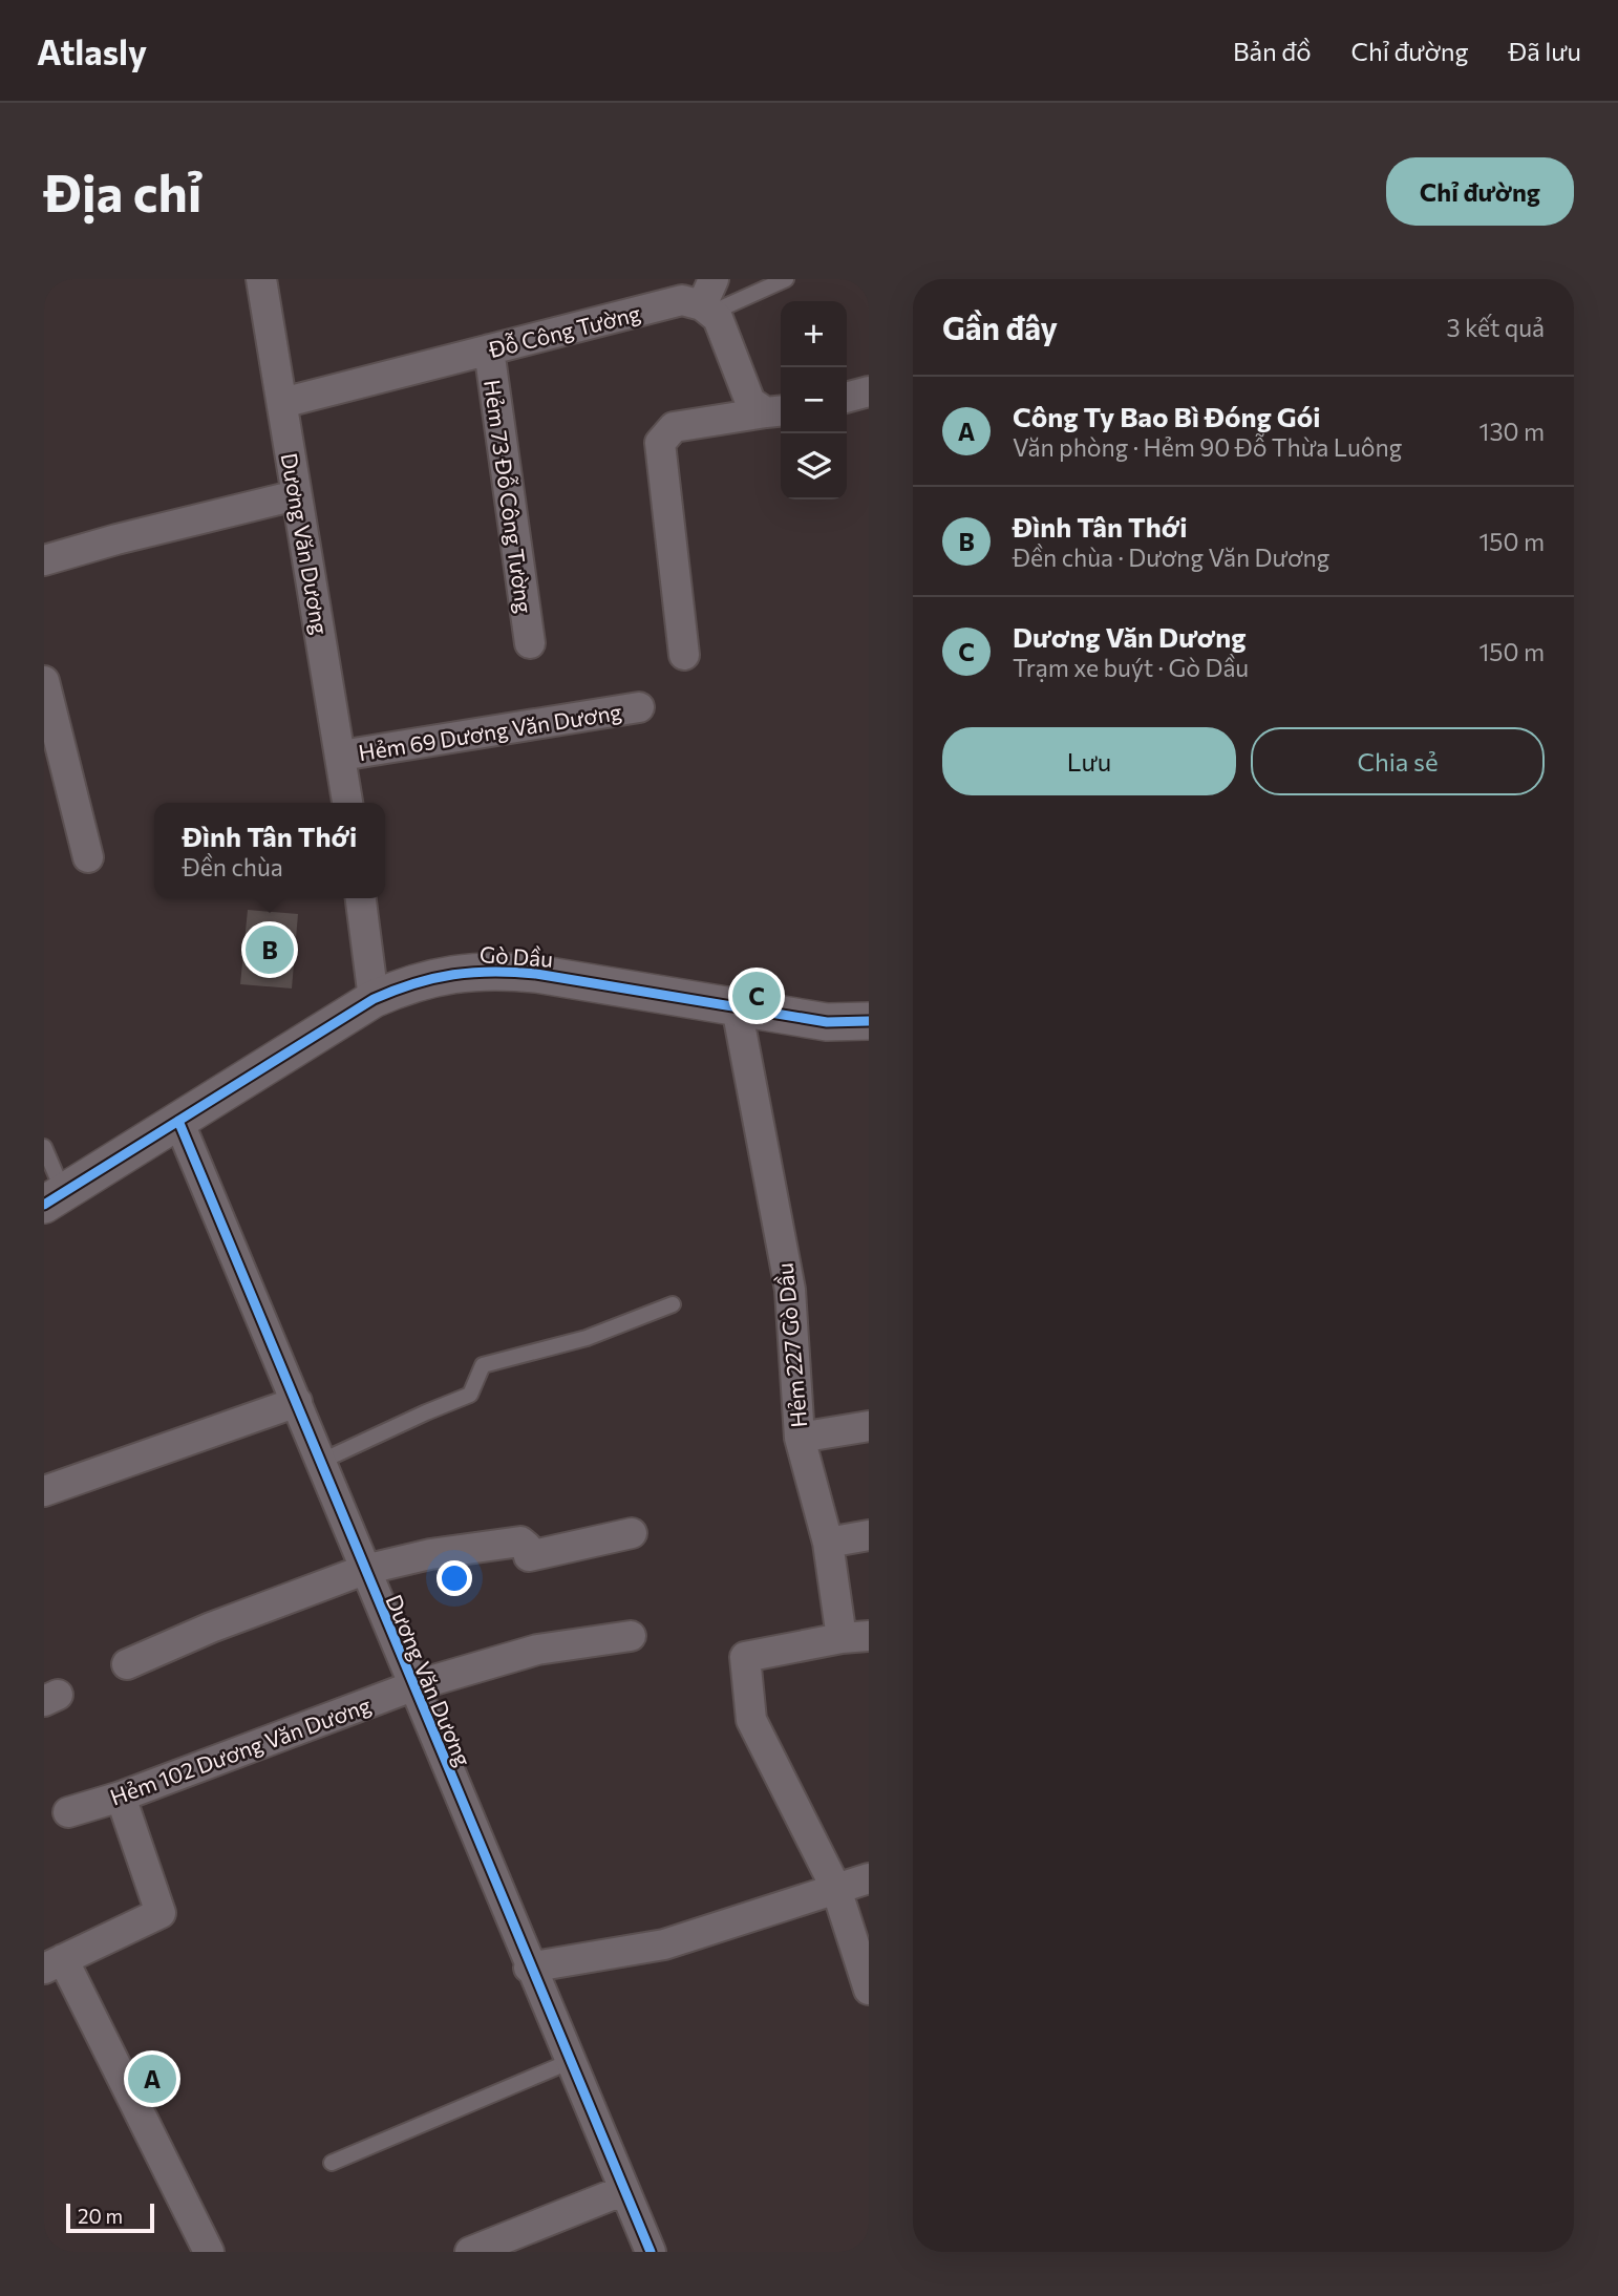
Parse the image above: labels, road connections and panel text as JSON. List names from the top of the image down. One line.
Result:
{"streets":{"street":["Đỗ Công Tường","Hẻm 73 Đỗ Công Tường","Dương Văn Dương","Hẻm 69 Dương Văn Dương","Gò Dầu","Hẻm 227 Gò Dầu","Hẻm 102 Dương Văn Dương"]},"crossings":[["Đỗ Công Tường","Hẻm 73 Đỗ Công Tường"],["Đỗ Công Tường","Dương Văn Dương"],["Dương Văn Dương","Hẻm 69 Dương Văn Dương"],["Dương Văn Dương","Gò Dầu"],["Dương Văn Dương","Hẻm 102 Dương Văn Dương"],["Gò Dầu","Hẻm 227 Gò Dầu"]],"scale_bar":"20 m","page":{"header":"Atlasly","nav":["Bản đồ","Chỉ đường","Đã lưu"],"buttons":["Chỉ đường",["Lưu","Chia sẻ"]],"title":"Địa chỉ","heading":["Gần đây","3 kết quả"],"map_buttons":["+","−"],"list":[{"mark":"A","name":"Công Ty Bao Bì Đóng Gói","note":"Văn phòng · Hẻm 90 Đỗ Thừa Luông","value":"130 m"},{"mark":"B","name":"Đình Tân Thới","note":"Đền chùa · Dương Văn Dương","value":"150 m"},{"mark":"C","name":"Dương Văn Dương","note":"Trạm xe buýt · Gò Dầu","value":"150 m"}],"popup":["Đình Tân Thới","Đền chùa"],"pins":["B","C","A"],"scale":"20 m"}}
